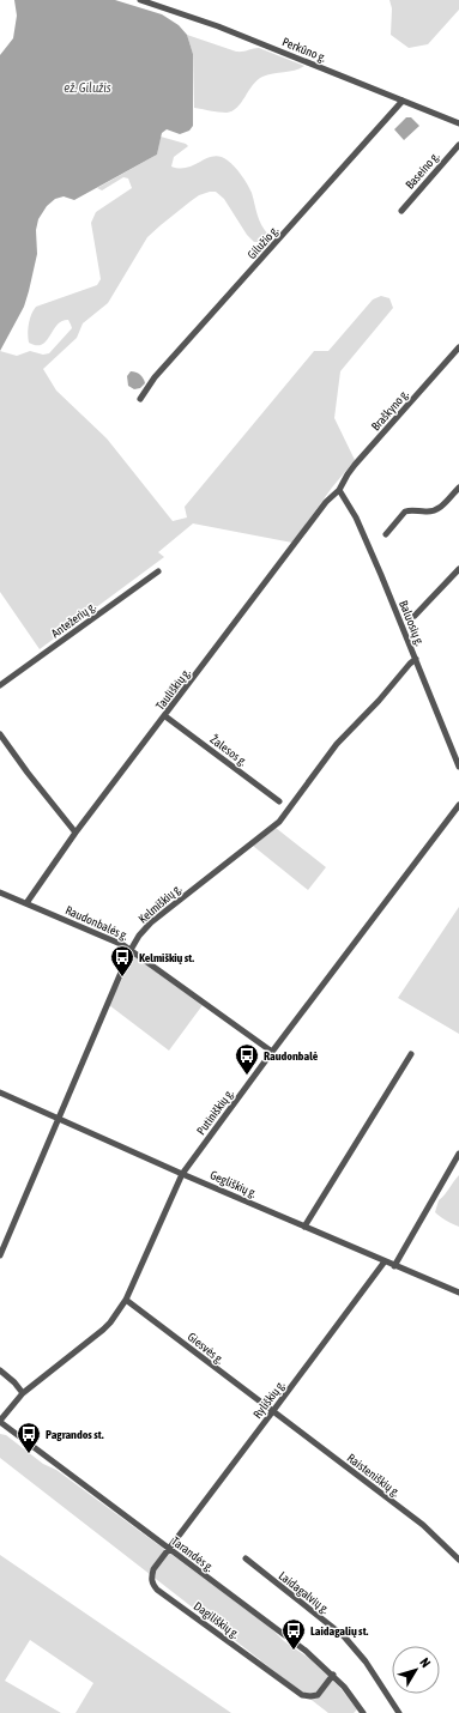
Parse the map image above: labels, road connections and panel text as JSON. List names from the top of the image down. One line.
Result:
{"streets":{"street":["Perkūno g.","Baseino g.","Gilužio g.","Braškyno g.","Antežerių g.","Baluosių g.","Tauliškių g.","Žalesos g.","Kelmiškių g.","Raudonbalės g.","Putiniškių g.","Gegliškių g.","Giesvės g.","Ryliškių g.","Raisteniškių g.","Tarandės g.","Laidagalvių g.","Dagiliškių g."]},"crossings":[["Perkūno g.","Gilužio g."],["Braškyno g.","Baluosių g."],["Braškyno g.","Tauliškių g."],["Baluosių g.","Tauliškių g."],["Baluosių g.","Kelmiškių g."],["Tauliškių g.","Žalesos g."],["Tauliškių g.","Raudonbalės g."],["Kelmiškių g.","Raudonbalės g."],["Kelmiškių g.","Gegliškių g."],["Raudonbalės g.","Putiniškių g."],["Putiniškių g.","Gegliškių g."],["Putiniškių g.","Giesvės g."],["Putiniškių g.","Tarandės g."],["Gegliškių g.","Ryliškių g."],["Giesvės g.","Ryliškių g."],["Giesvės g.","Raisteniškių g."],["Ryliškių g.","Raisteniškių g."],["Ryliškių g.","Tarandės g."],["Ryliškių g.","Dagiliškių g."],["Tarandės g.","Dagiliškių g."]],"water":["ež. Gilužis"],"places":{"bus stop":["Kelmiškių st.","Raudonbalė","Pagrandos st.","Laidagalių st."]},"north":"top right"}
